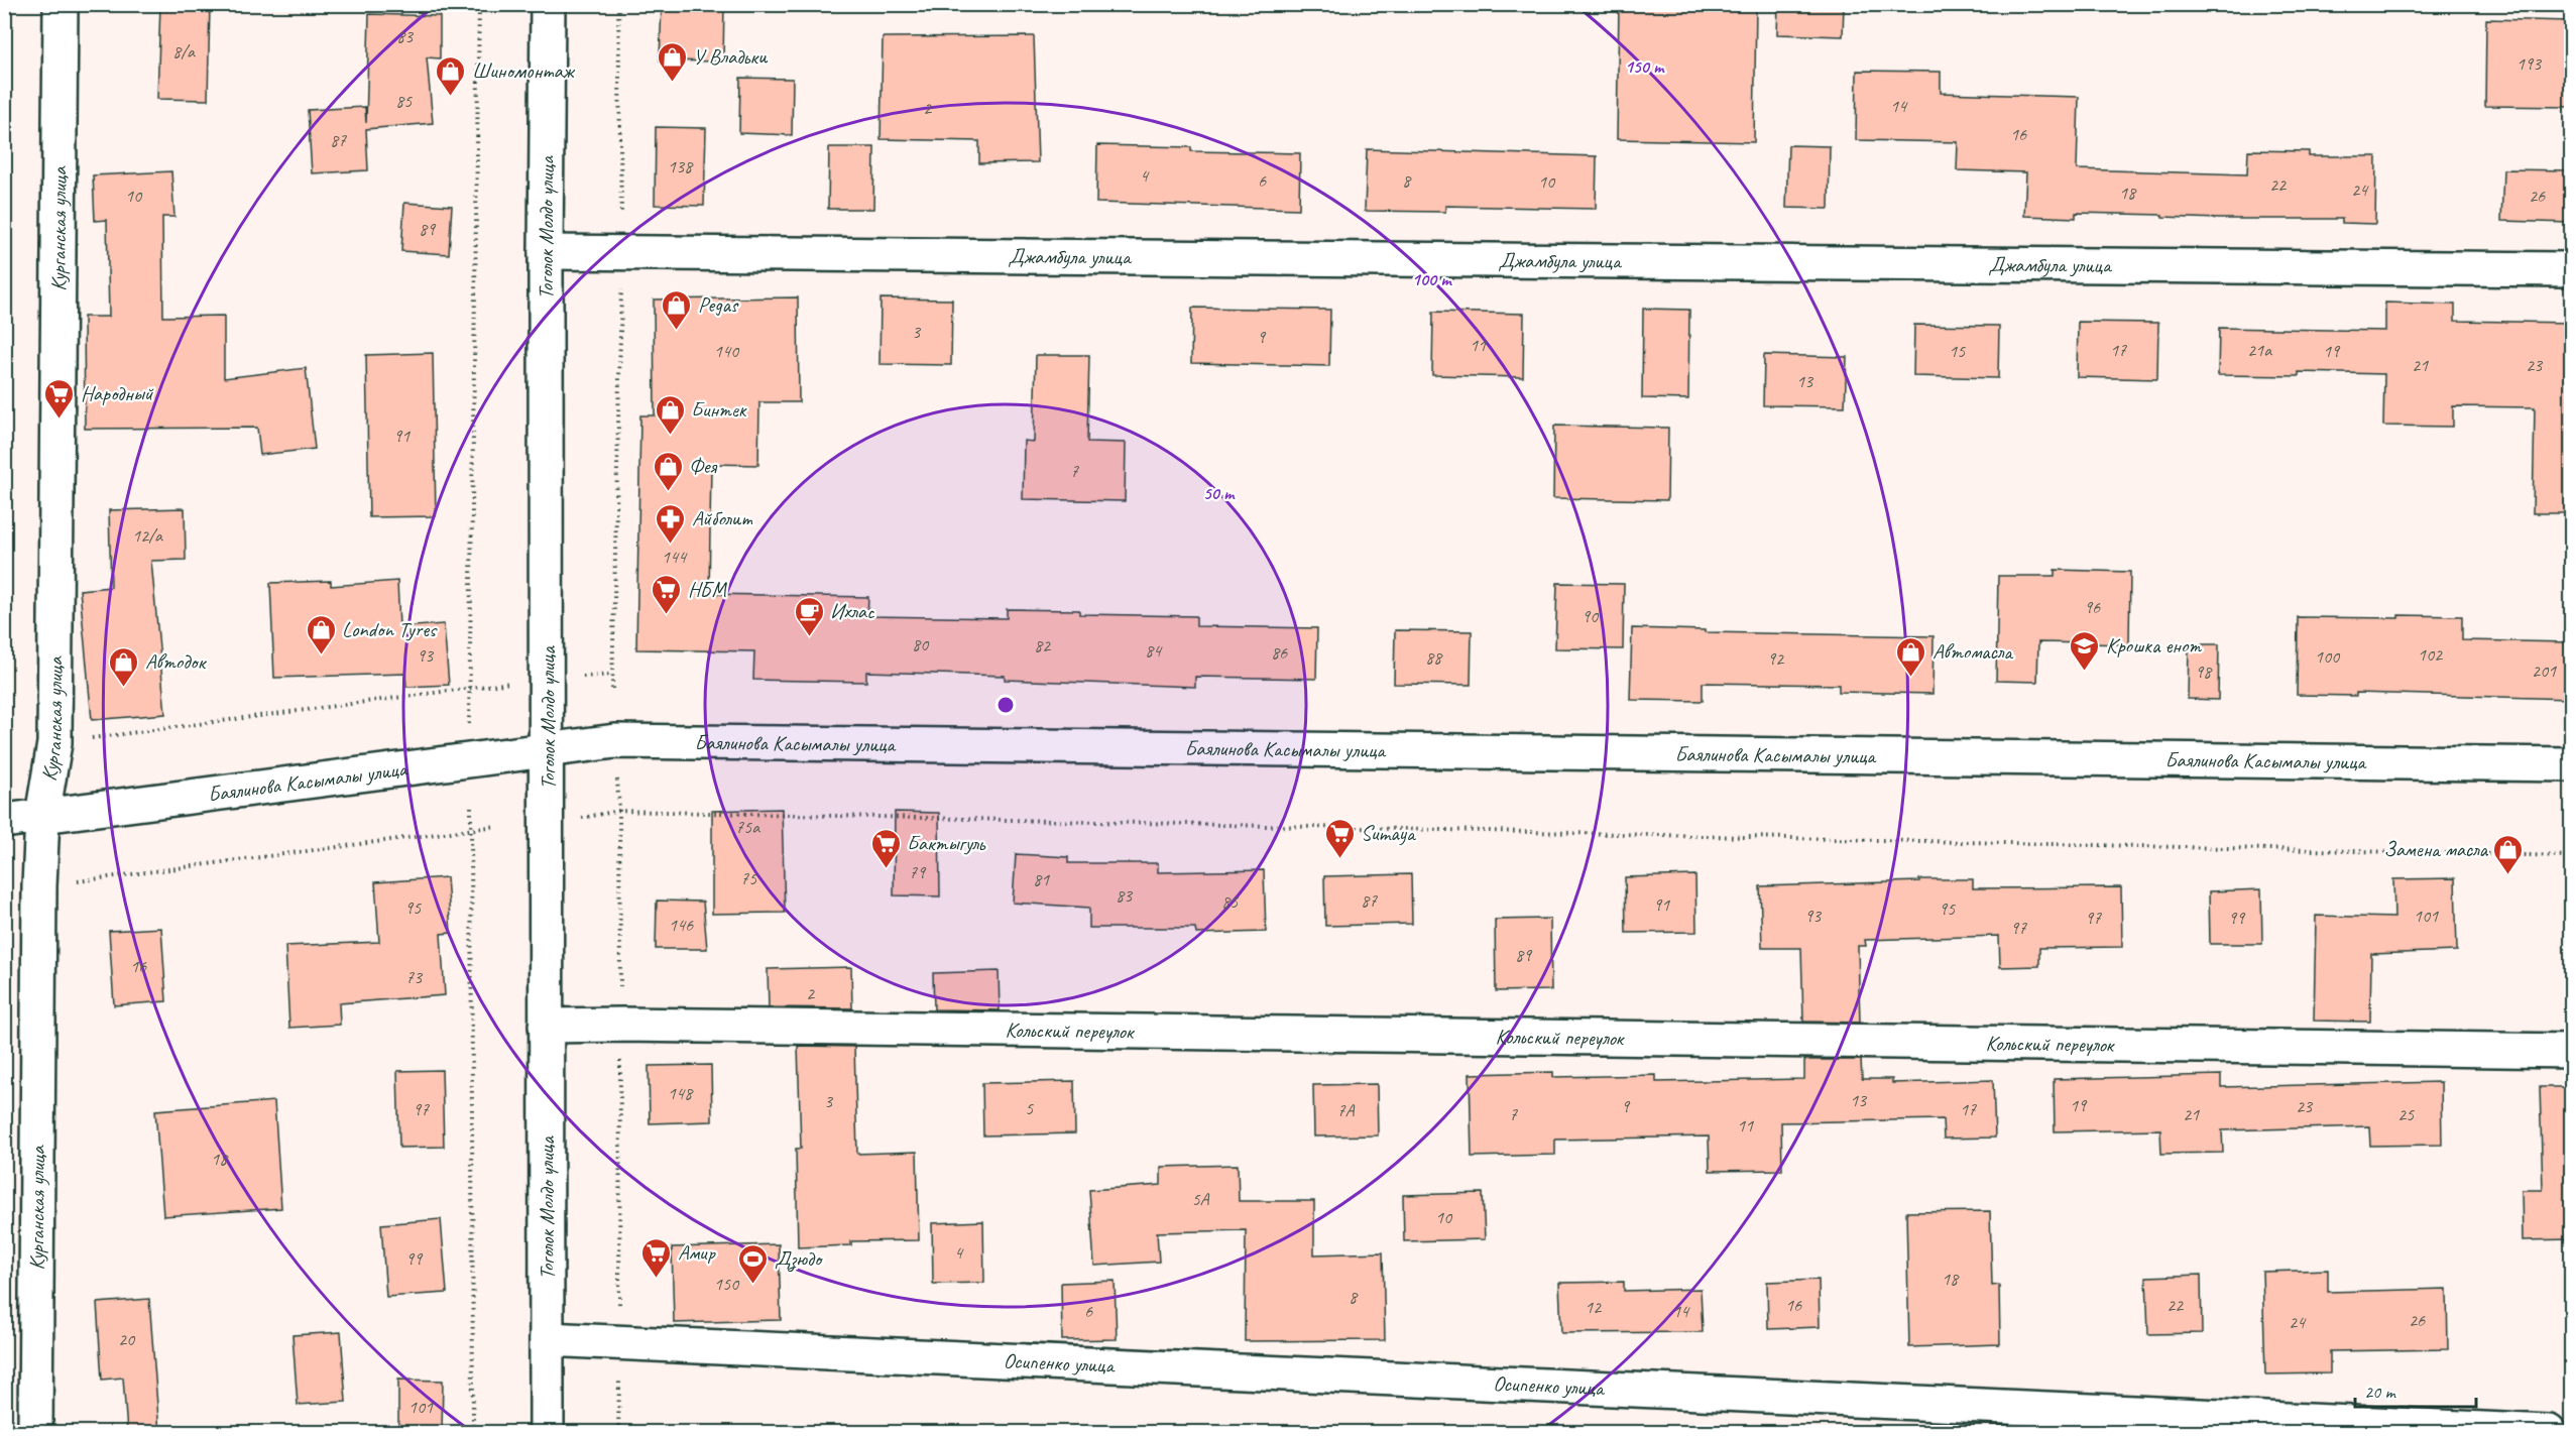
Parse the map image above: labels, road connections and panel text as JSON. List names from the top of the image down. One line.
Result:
{"streets":{"street":["Курганская улица","Тоголок Молдо улица","Джамбула улица","Баялинова Касымалы улица","Кольский переулок","Осипенко улица"]},"crossings":[["Курганская улица","Баялинова Касымалы улица"],["Тоголок Молдо улица","Джамбула улица"],["Тоголок Молдо улица","Баялинова Касымалы улица"],["Тоголок Молдо улица","Кольский переулок"],["Тоголок Молдо улица","Осипенко улица"]],"places":{"shop":["У Владьки","Шиномонтаж","Pegas","Бинтек","Фея","London Tyres","Автомасла","Автодок","Замена масла"],"supermarket":["Народный","НБМ","Sumaya","Бактыгуль","Амир"],"pharmacy":["Айболит"],"cafe":["Ихлас"],"school or university":["Крошка енот"],"sports":["Дзюдо"]},"house_numbers":["83","8/а","193","85","14","2","16","87","138","4","6","8","10","22","24","18","10","26","89","3","9","11","17","21а","140","15","19","21","23","13","91","7","12/а","144","96","90","80","82","84","86","102","93","100","88","92","201","98","75а","79","75","81","83","87","85","91","95","95","93","101","97","99","146","97","89","16","73","2","148","13","3","19","9","23","5","97","17","7А","7","21","25","11","18","5А","10","4","99","18","150","8","16","22","12","6","14","26","24","20","101"],"scale_bar":"20 m","rings":["150 m","100 m","50 m"]}
